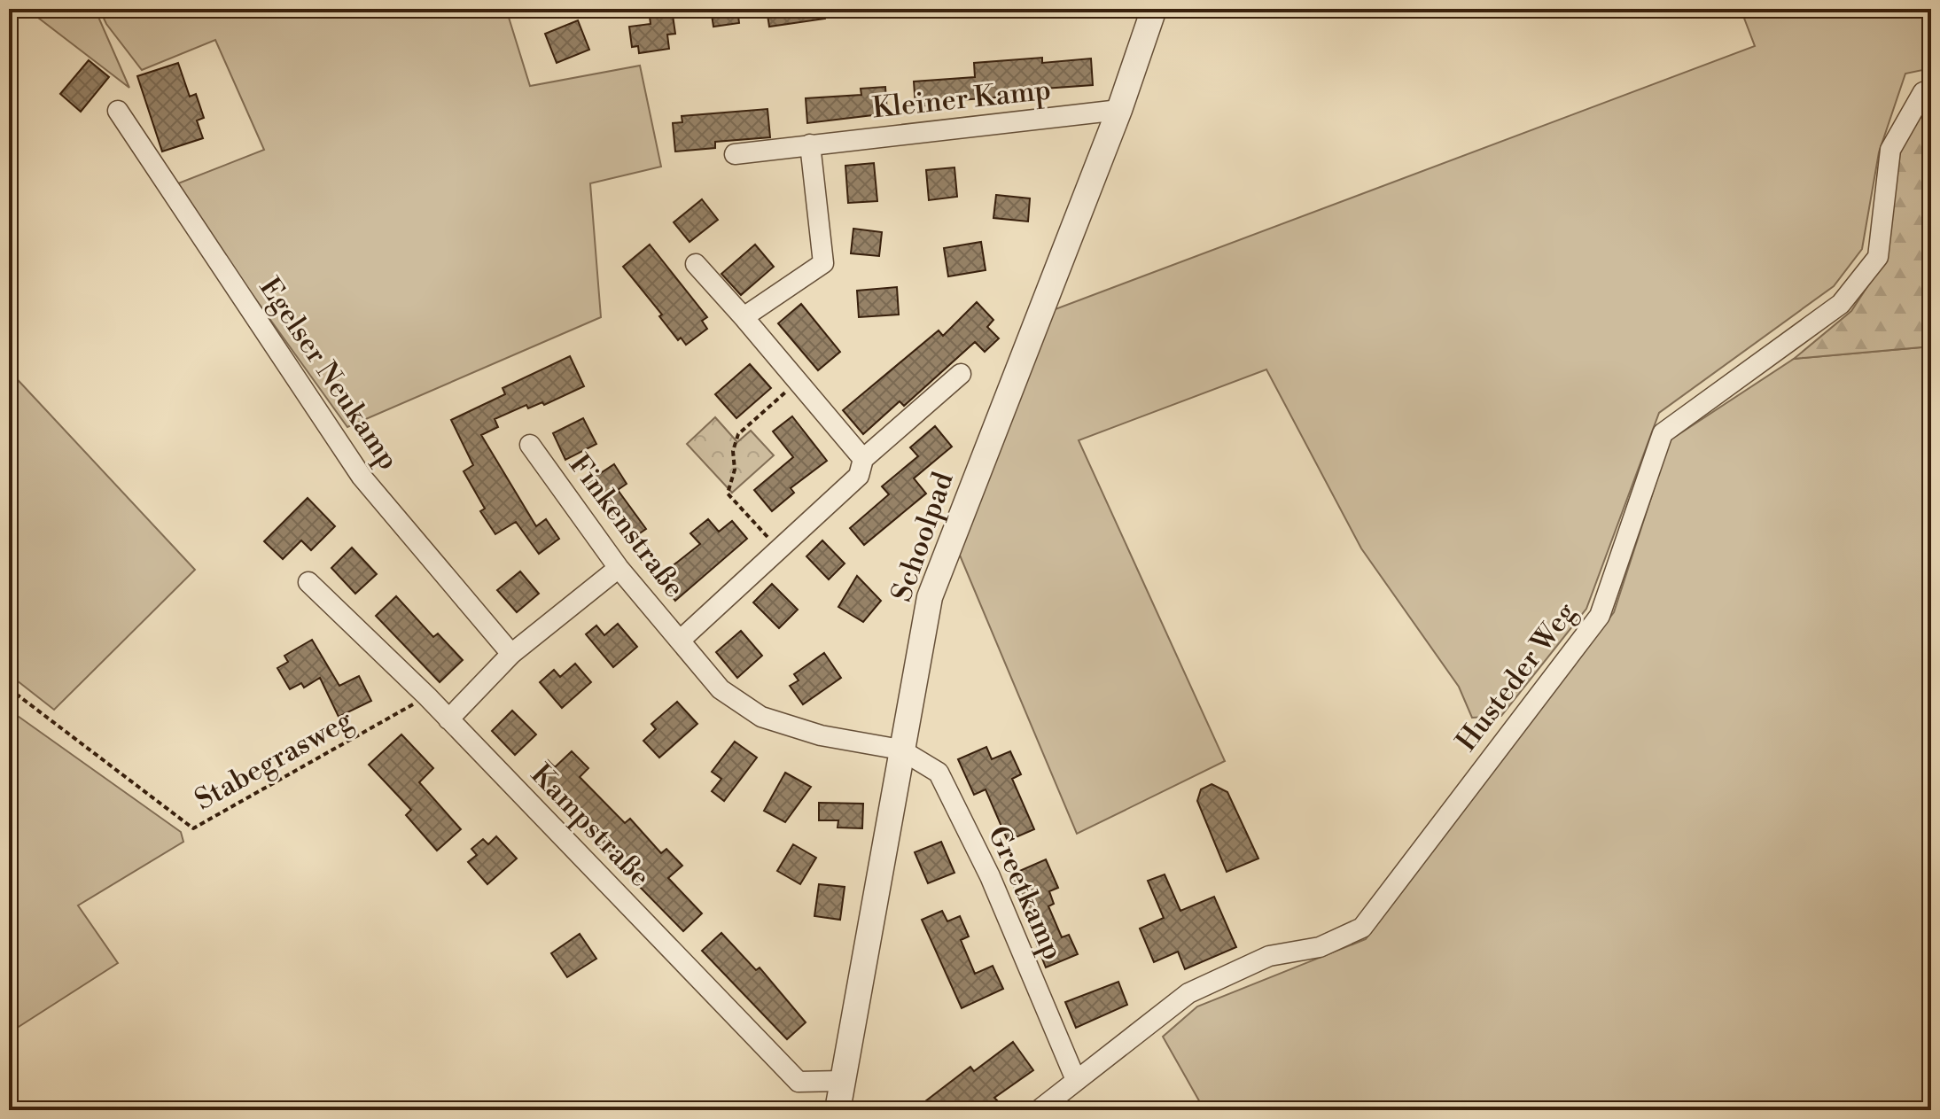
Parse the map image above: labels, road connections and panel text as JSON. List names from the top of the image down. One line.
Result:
{"streets":{"street":["Kleiner Kamp","Egelser Neukamp","Finkenstraße","Schoolpad","Husteder Weg","Kampstraße","Greetkamp"],"path":["Stabegrasweg"]},"crossings":[["Kleiner Kamp","Schoolpad"],["Finkenstraße","Schoolpad"],["Finkenstraße","Greetkamp"],["Schoolpad","Kampstraße"],["Schoolpad","Greetkamp"],["Husteder Weg","Greetkamp"],["Stabegrasweg","Kampstraße"]]}
